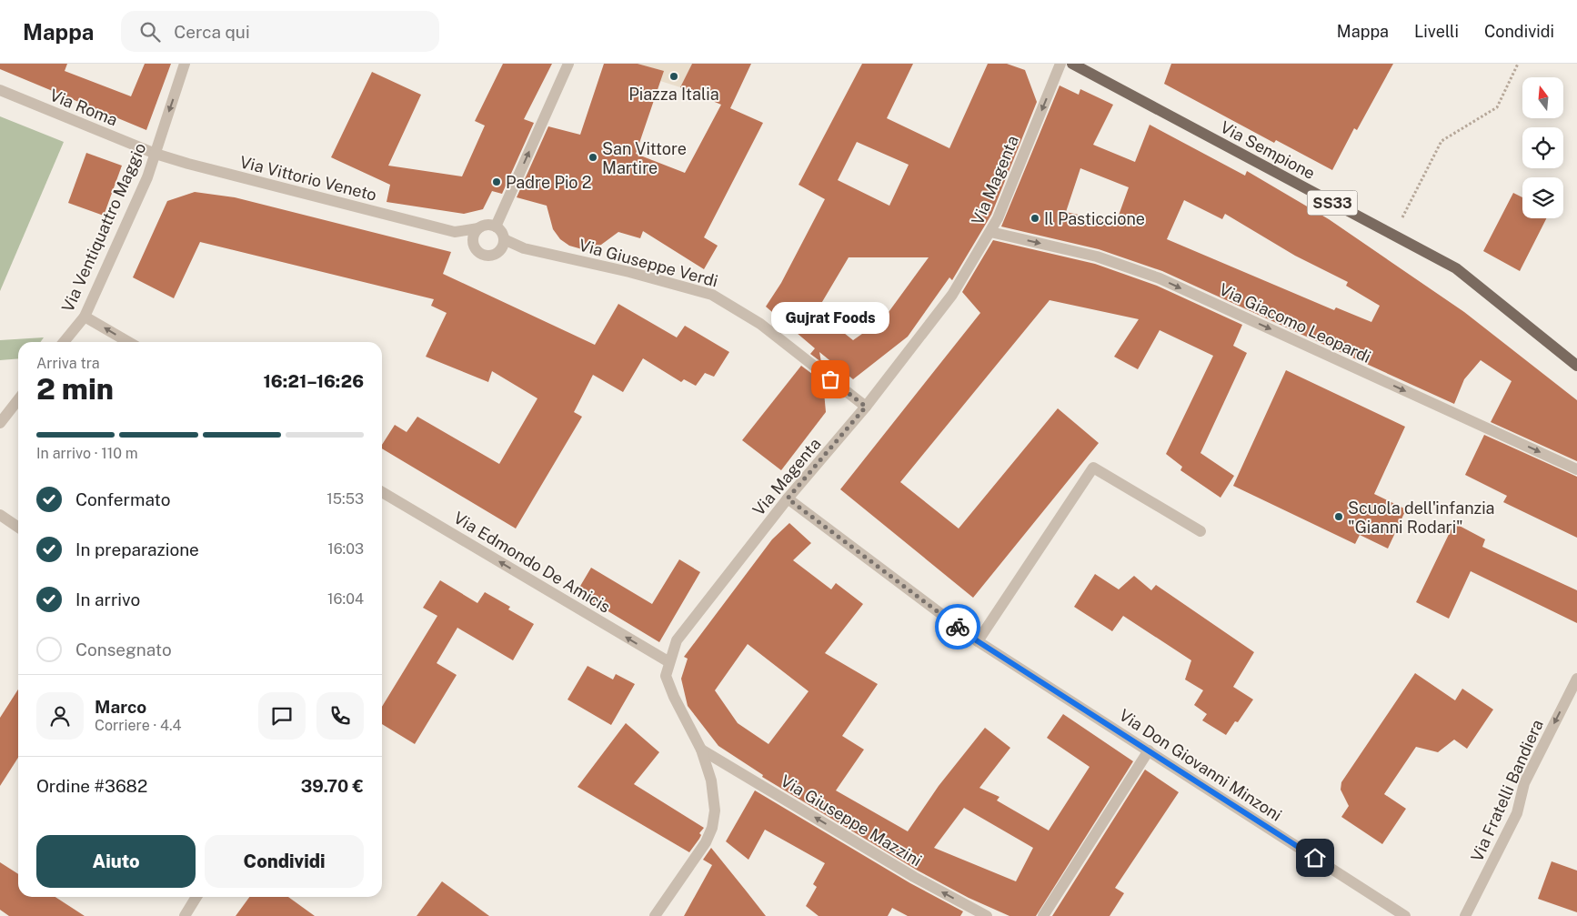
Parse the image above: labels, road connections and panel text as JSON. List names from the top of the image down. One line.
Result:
{"streets":{"main road":["Via Sempione","SS33"],"street":["Via Roma","Via Vittorio Veneto","Via Magenta","Via Ventiquattro Maggio","Via Giuseppe Verdi","Via Giacomo Leopardi","Via Edmondo De Amicis","Via Don Giovanni Minzoni","Via Fratelli Bandiera","Via Giuseppe Mazzini"]},"crossings":[["Via Roma","Via Vittorio Veneto"],["Via Roma","Via Ventiquattro Maggio"],["Via Vittorio Veneto","Via Ventiquattro Maggio"],["Via Vittorio Veneto","Via Giuseppe Verdi"],["Via Magenta","Via Giuseppe Verdi"],["Via Magenta","Via Giacomo Leopardi"],["Via Magenta","Via Edmondo De Amicis"],["Via Magenta","Via Don Giovanni Minzoni"],["Via Magenta","Via Giuseppe Mazzini"]],"one_way":["Via Giacomo Leopardi","Via Edmondo De Amicis","Via Fratelli Bandiera","Via Giuseppe Mazzini"],"places":["Piazza Italia","San Vittore Martire","Padre Pio 2","Il Pasticcione","Gujrat Foods","Scuola dell'infanzia \"Gianni Rodari\""],"north":"top","page":{"header":"Mappa","search":"Cerca qui","nav":["Mappa","Livelli","Condividi"],"bubble":"Gujrat Foods","heading":["2 min","Arriva tra","16:21–16:26"],"panel":["Marco","Corriere · 4.4","Ordine #3682","39.70 €"],"bar":"In arrivo · 110 m","list":[["Confermato","15:53"],["In preparazione","16:03"],["In arrivo","16:04"],"Consegnato"],"buttons":["Aiuto","Condividi"]}}
